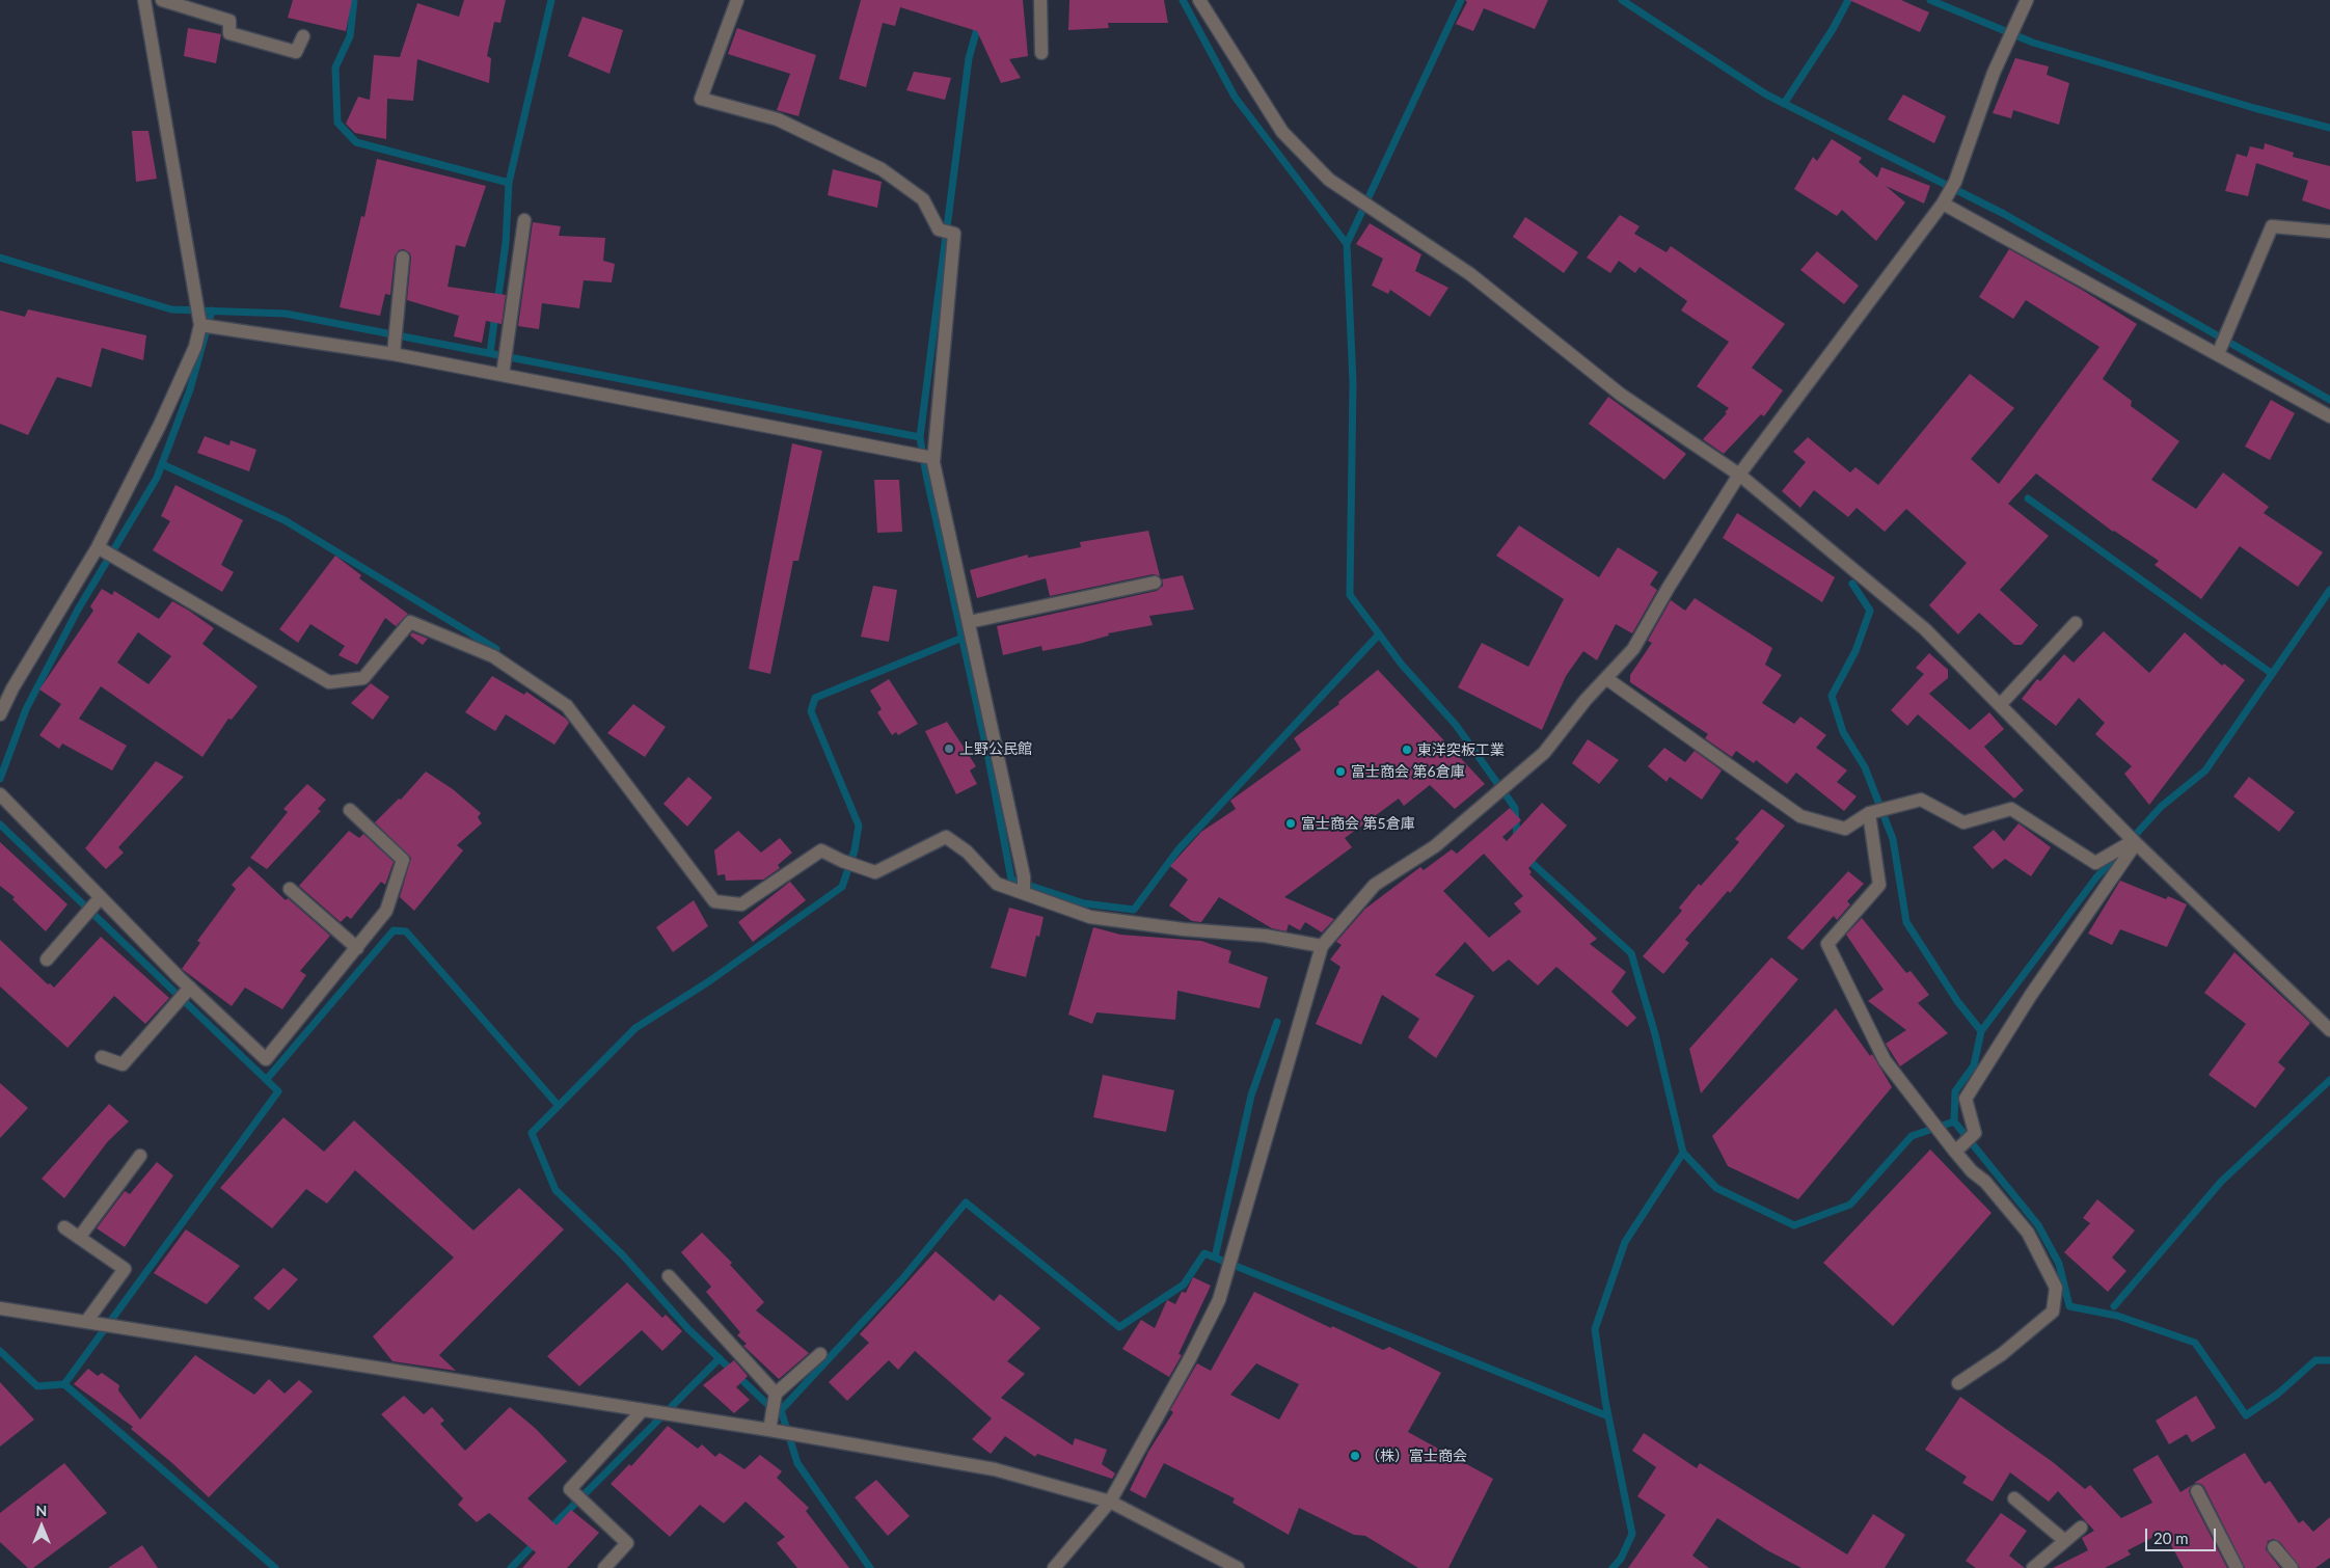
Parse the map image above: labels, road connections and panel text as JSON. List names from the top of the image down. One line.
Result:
{"places":["上野公民館","東洋突板工業","富士商会 第6倉庫","富士商会 第5倉庫","（株）富士商会"],"scale_bar":"20 m","north":"top"}
